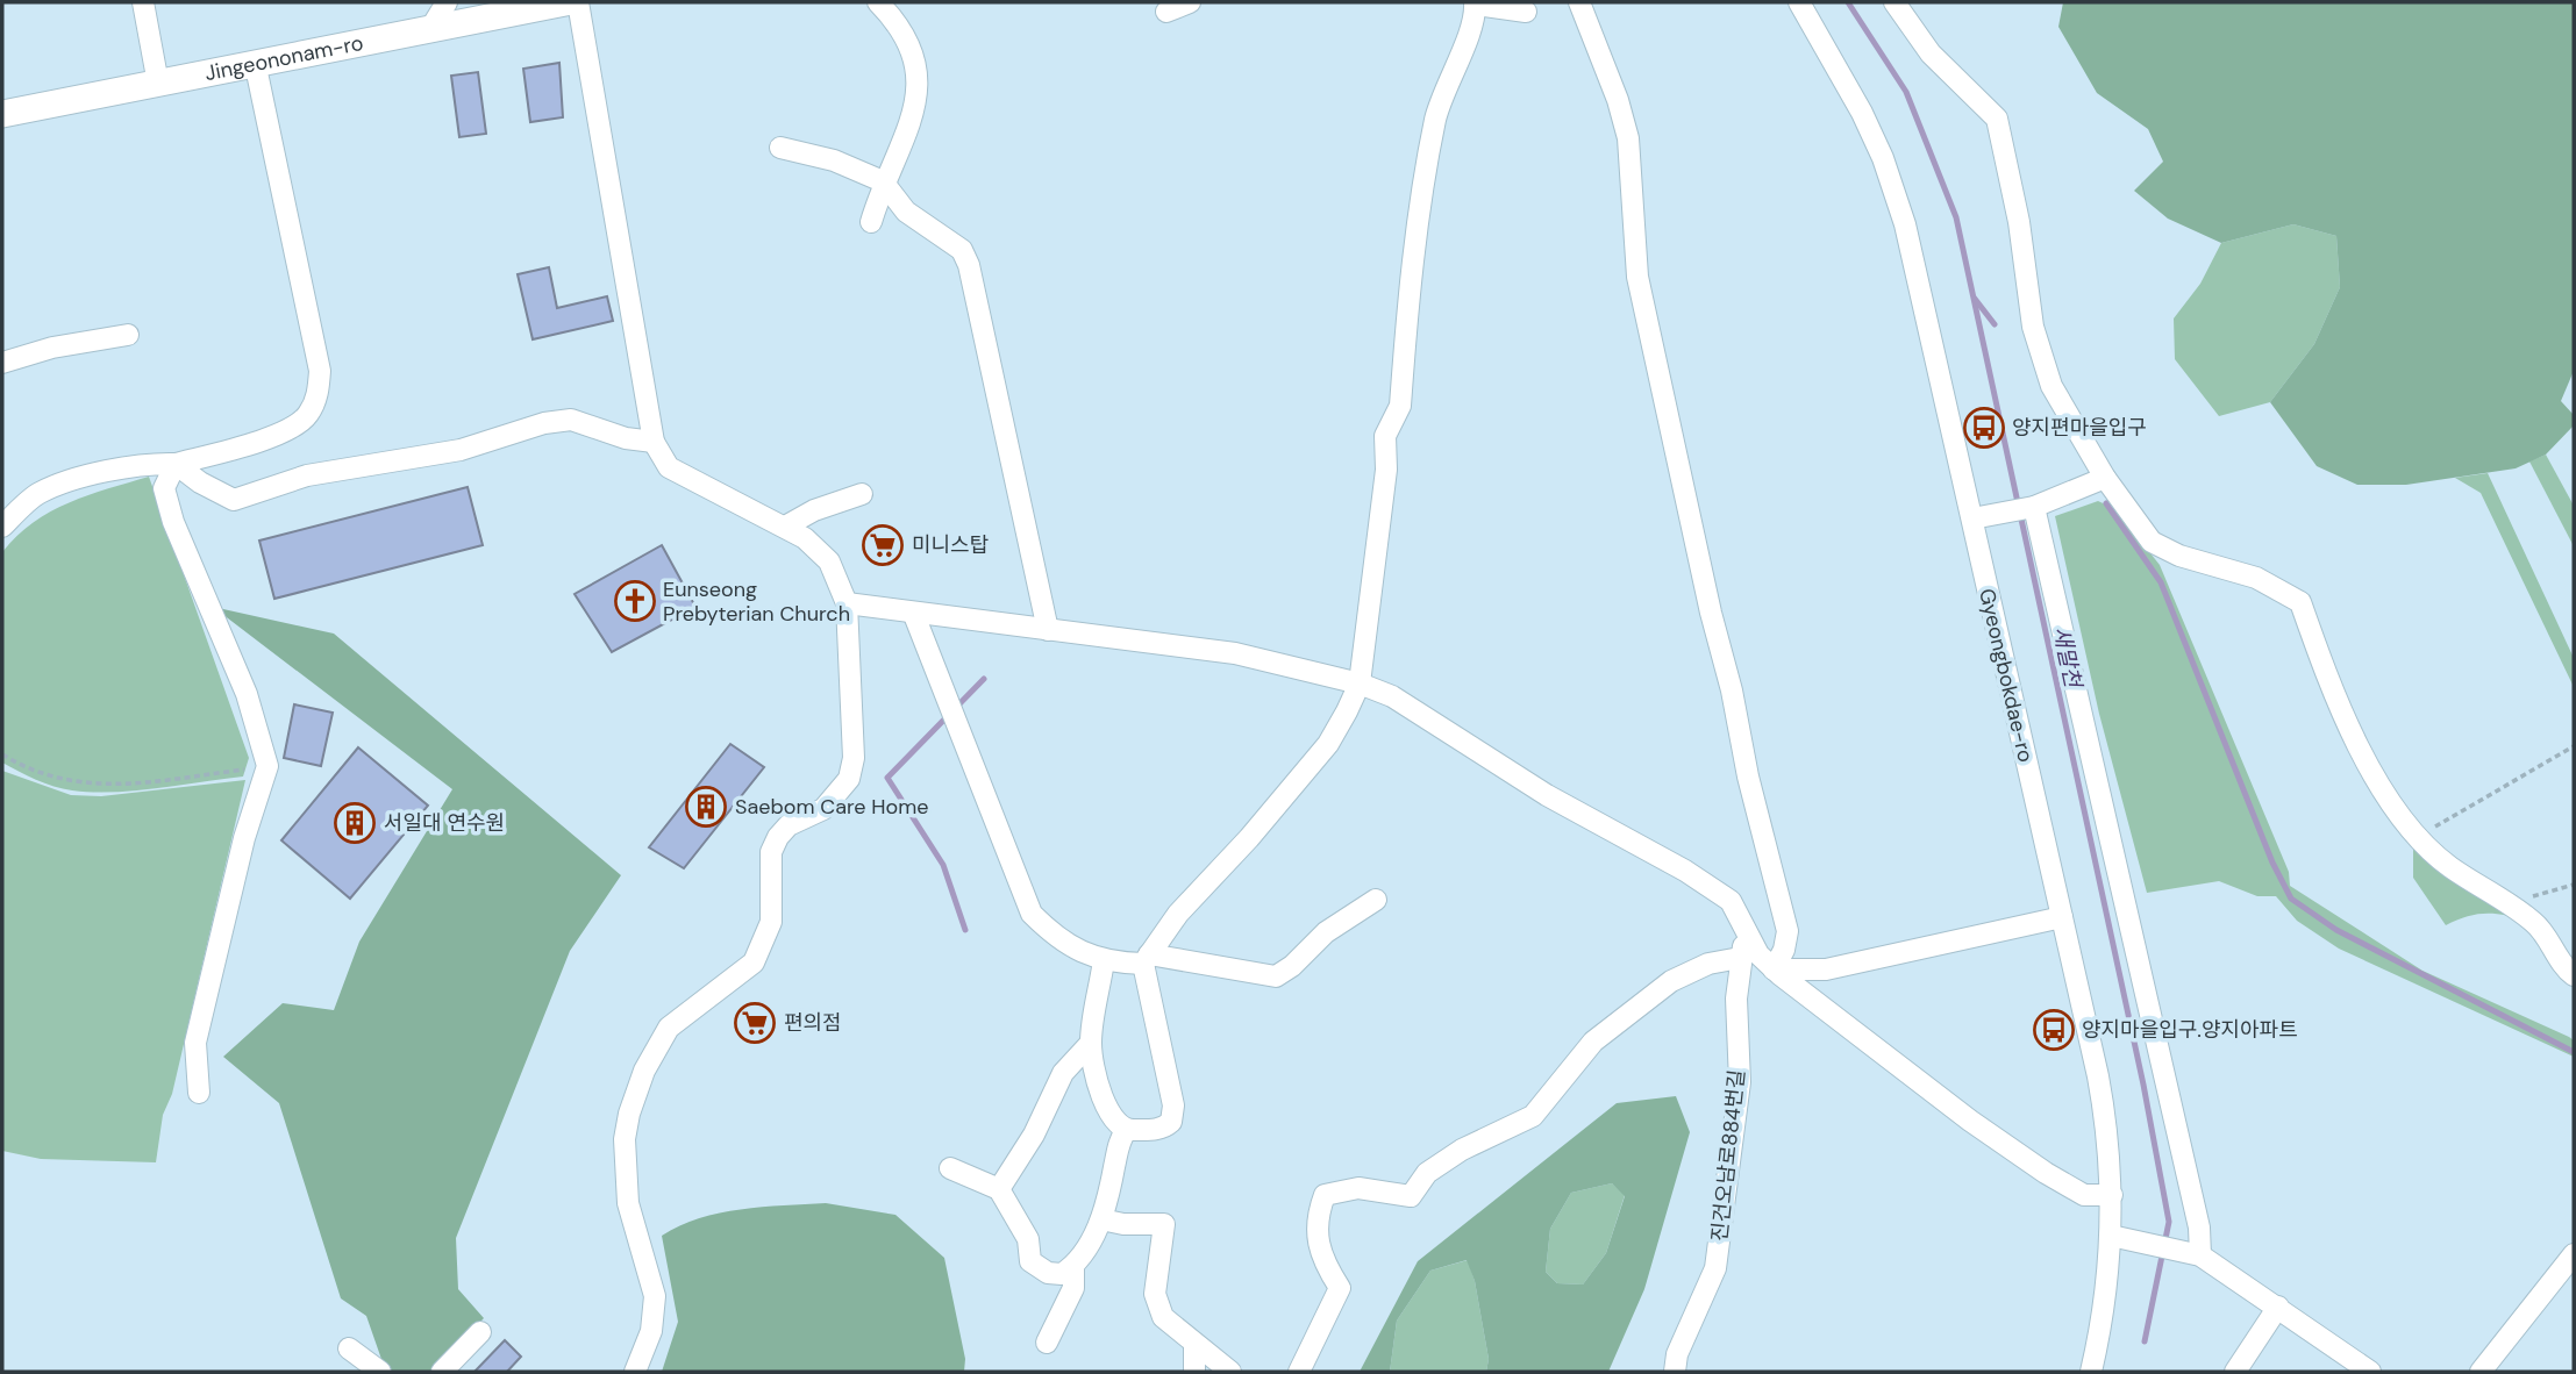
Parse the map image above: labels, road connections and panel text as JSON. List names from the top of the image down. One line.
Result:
{"streets":{"main road":["Jingeononam-ro"],"street":["Gyeongbokdae-ro","진건오남로884번길"]},"water":["새말천"],"places":{"bus stop":["양지편마을입구","양지마을입구.양지아파트"],"supermarket":["미니스탑","편의점"],"church":["Eunseong Prebyterian Church"],"building":["Saebom Care Home","서일대 연수원"]}}
